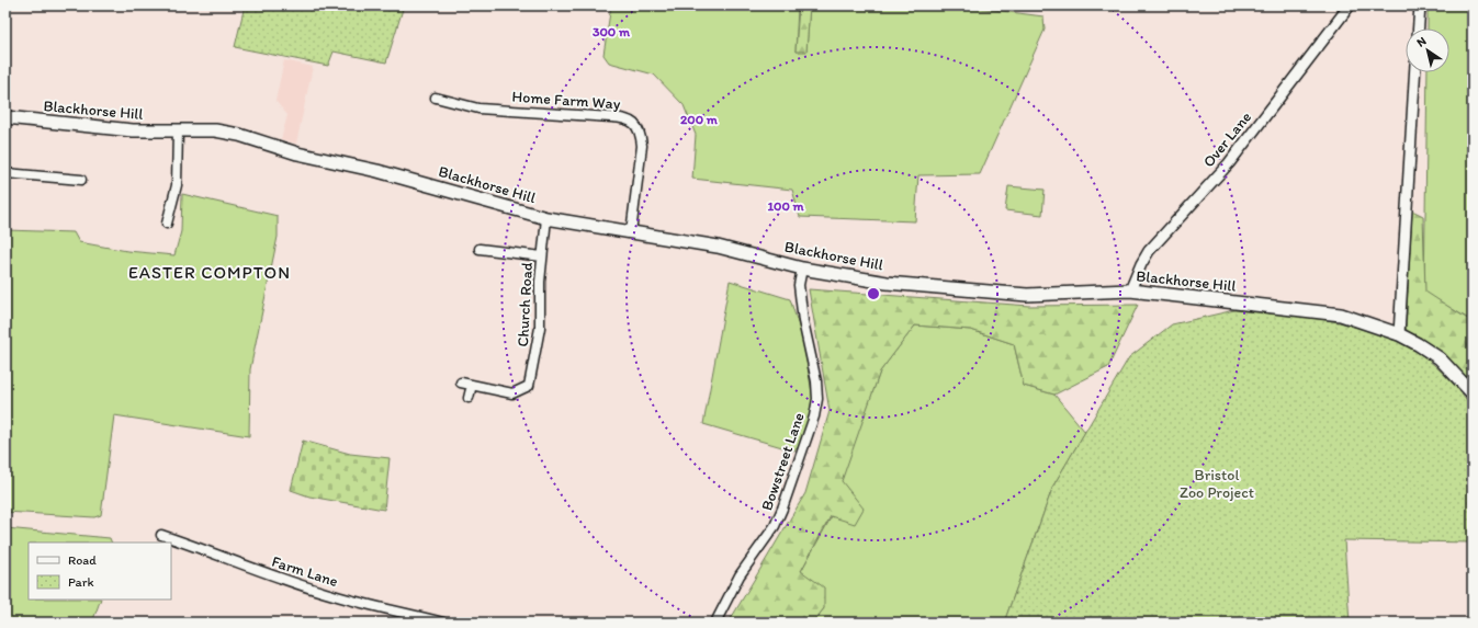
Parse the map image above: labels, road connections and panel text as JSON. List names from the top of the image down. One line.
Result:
{"streets":{"main road":["Blackhorse Hill"],"street":["Home Farm Way","Over Lane","Church Road","Bowstreet Lane","Farm Lane"]},"crossings":[["Home Farm Way","Blackhorse Hill"],["Blackhorse Hill","Over Lane"],["Blackhorse Hill","Church Road"],["Blackhorse Hill","Bowstreet Lane"]],"districts":["EASTER COMPTON"],"parks":["Bristol Zoo Project"],"legend":["Road","Park"],"north":"top left","rings":["300 m","200 m","100 m"]}
